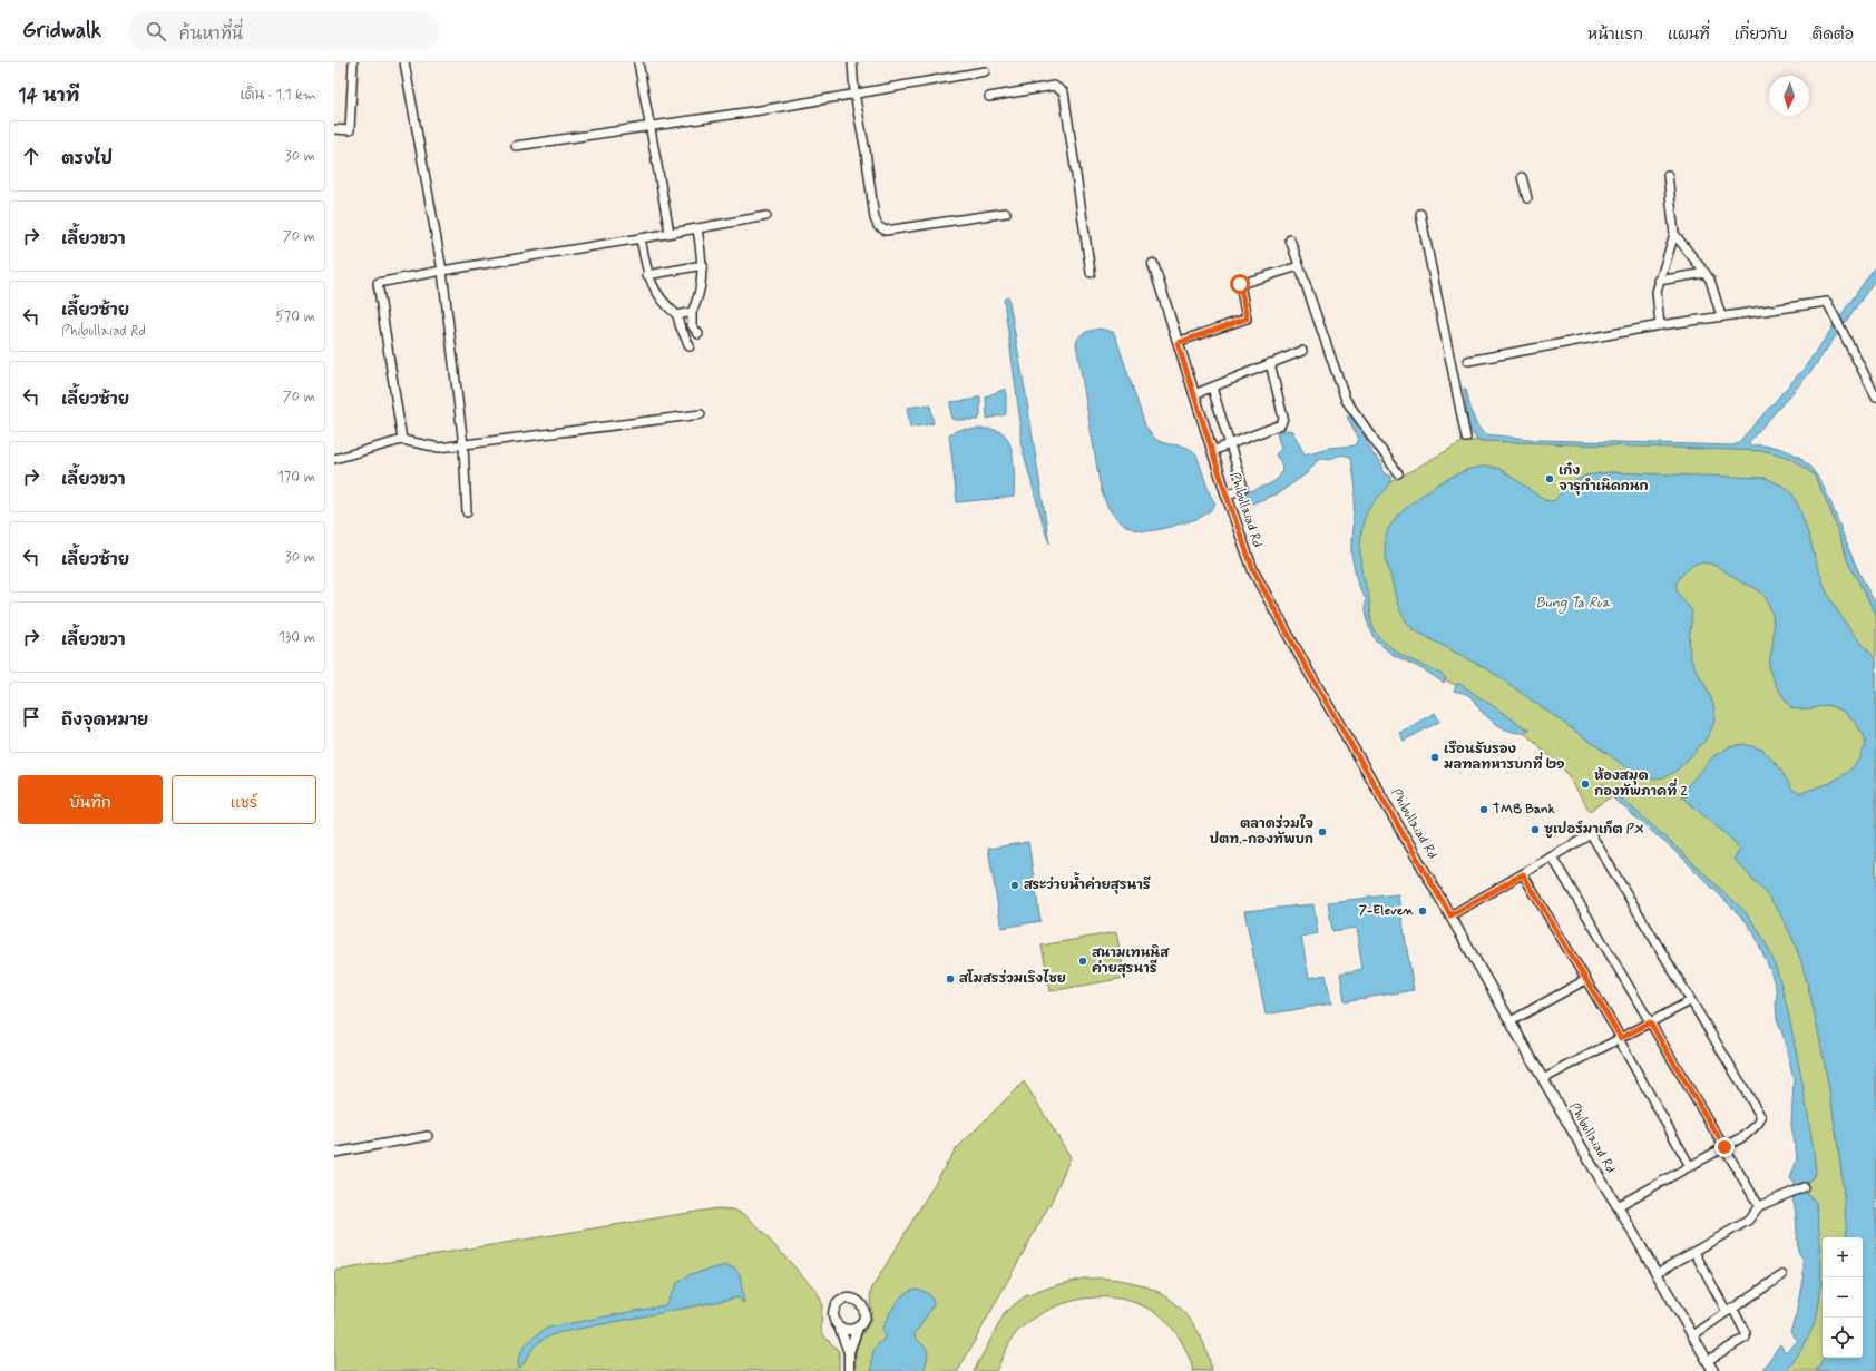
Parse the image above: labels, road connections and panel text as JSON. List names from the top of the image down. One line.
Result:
{"streets":{"street":["Phibullaiad Rd"]},"water":["Bung Ta Rua"],"places":["เก๋ง จารุกำเนิดกนก","เรือนรับรอง มลฑลทหารบกที่ ๒๑","ห้องสมุด กองทัพภาคที่ 2","TMB Bank","ซูเปอร์มาเก็ต PX","ตลาดร่วมใจ ปตท.-กองทัพบก","สระว่ายนํ้าค่ายสุรนารี","7-Eleven","สนามเทนนิส ค่ายสุรนารี","สโมสรร่วมเริงไชย"],"north":"bottom","page":{"header":"Gridwalk","search":"ค้นหาที่นี่","nav":["หน้าแรก","แผนที่","เกี่ยวกับ","ติดต่อ"],"heading":["14 นาที","เดิน · 1.1 km"],"list":[["ตรงไป","30 m"],["เลี้ยวขวา","70 m"],["เลี้ยวซ้าย","Phibullaiad Rd","570 m"],["เลี้ยวซ้าย","70 m"],["เลี้ยวขวา","170 m"],["เลี้ยวซ้าย","30 m"],["เลี้ยวขวา","130 m"],"ถึงจุดหมาย"],"buttons":["บันทึก","แชร์"],"map_buttons":["+","−"]}}
